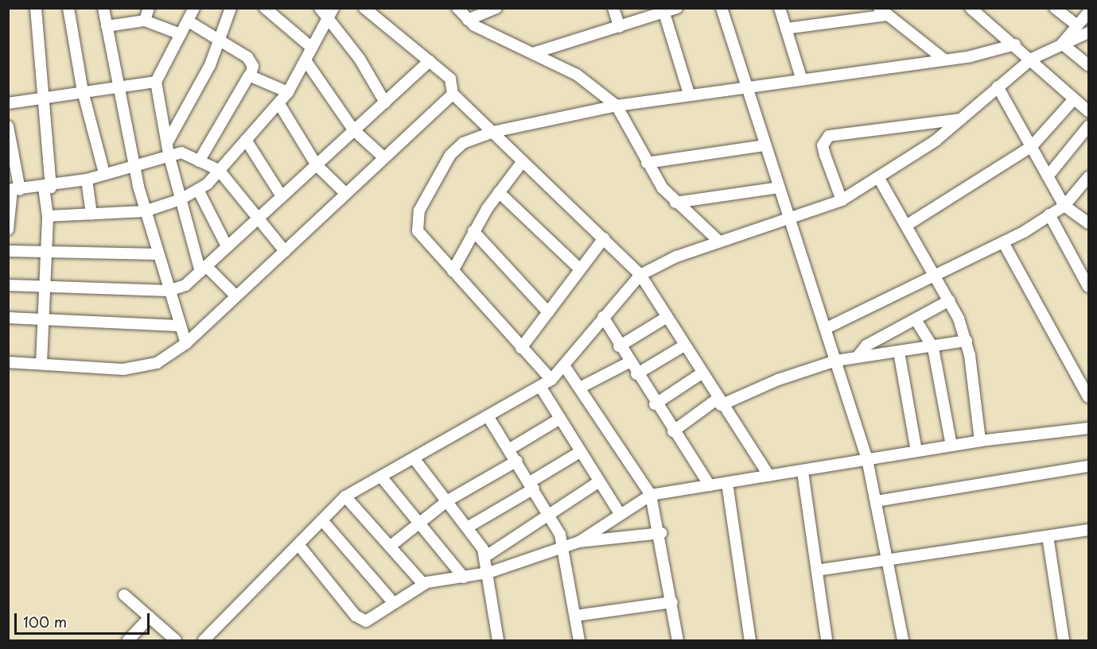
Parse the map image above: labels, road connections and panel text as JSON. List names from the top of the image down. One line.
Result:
{"scale_bar":"100 m"}
